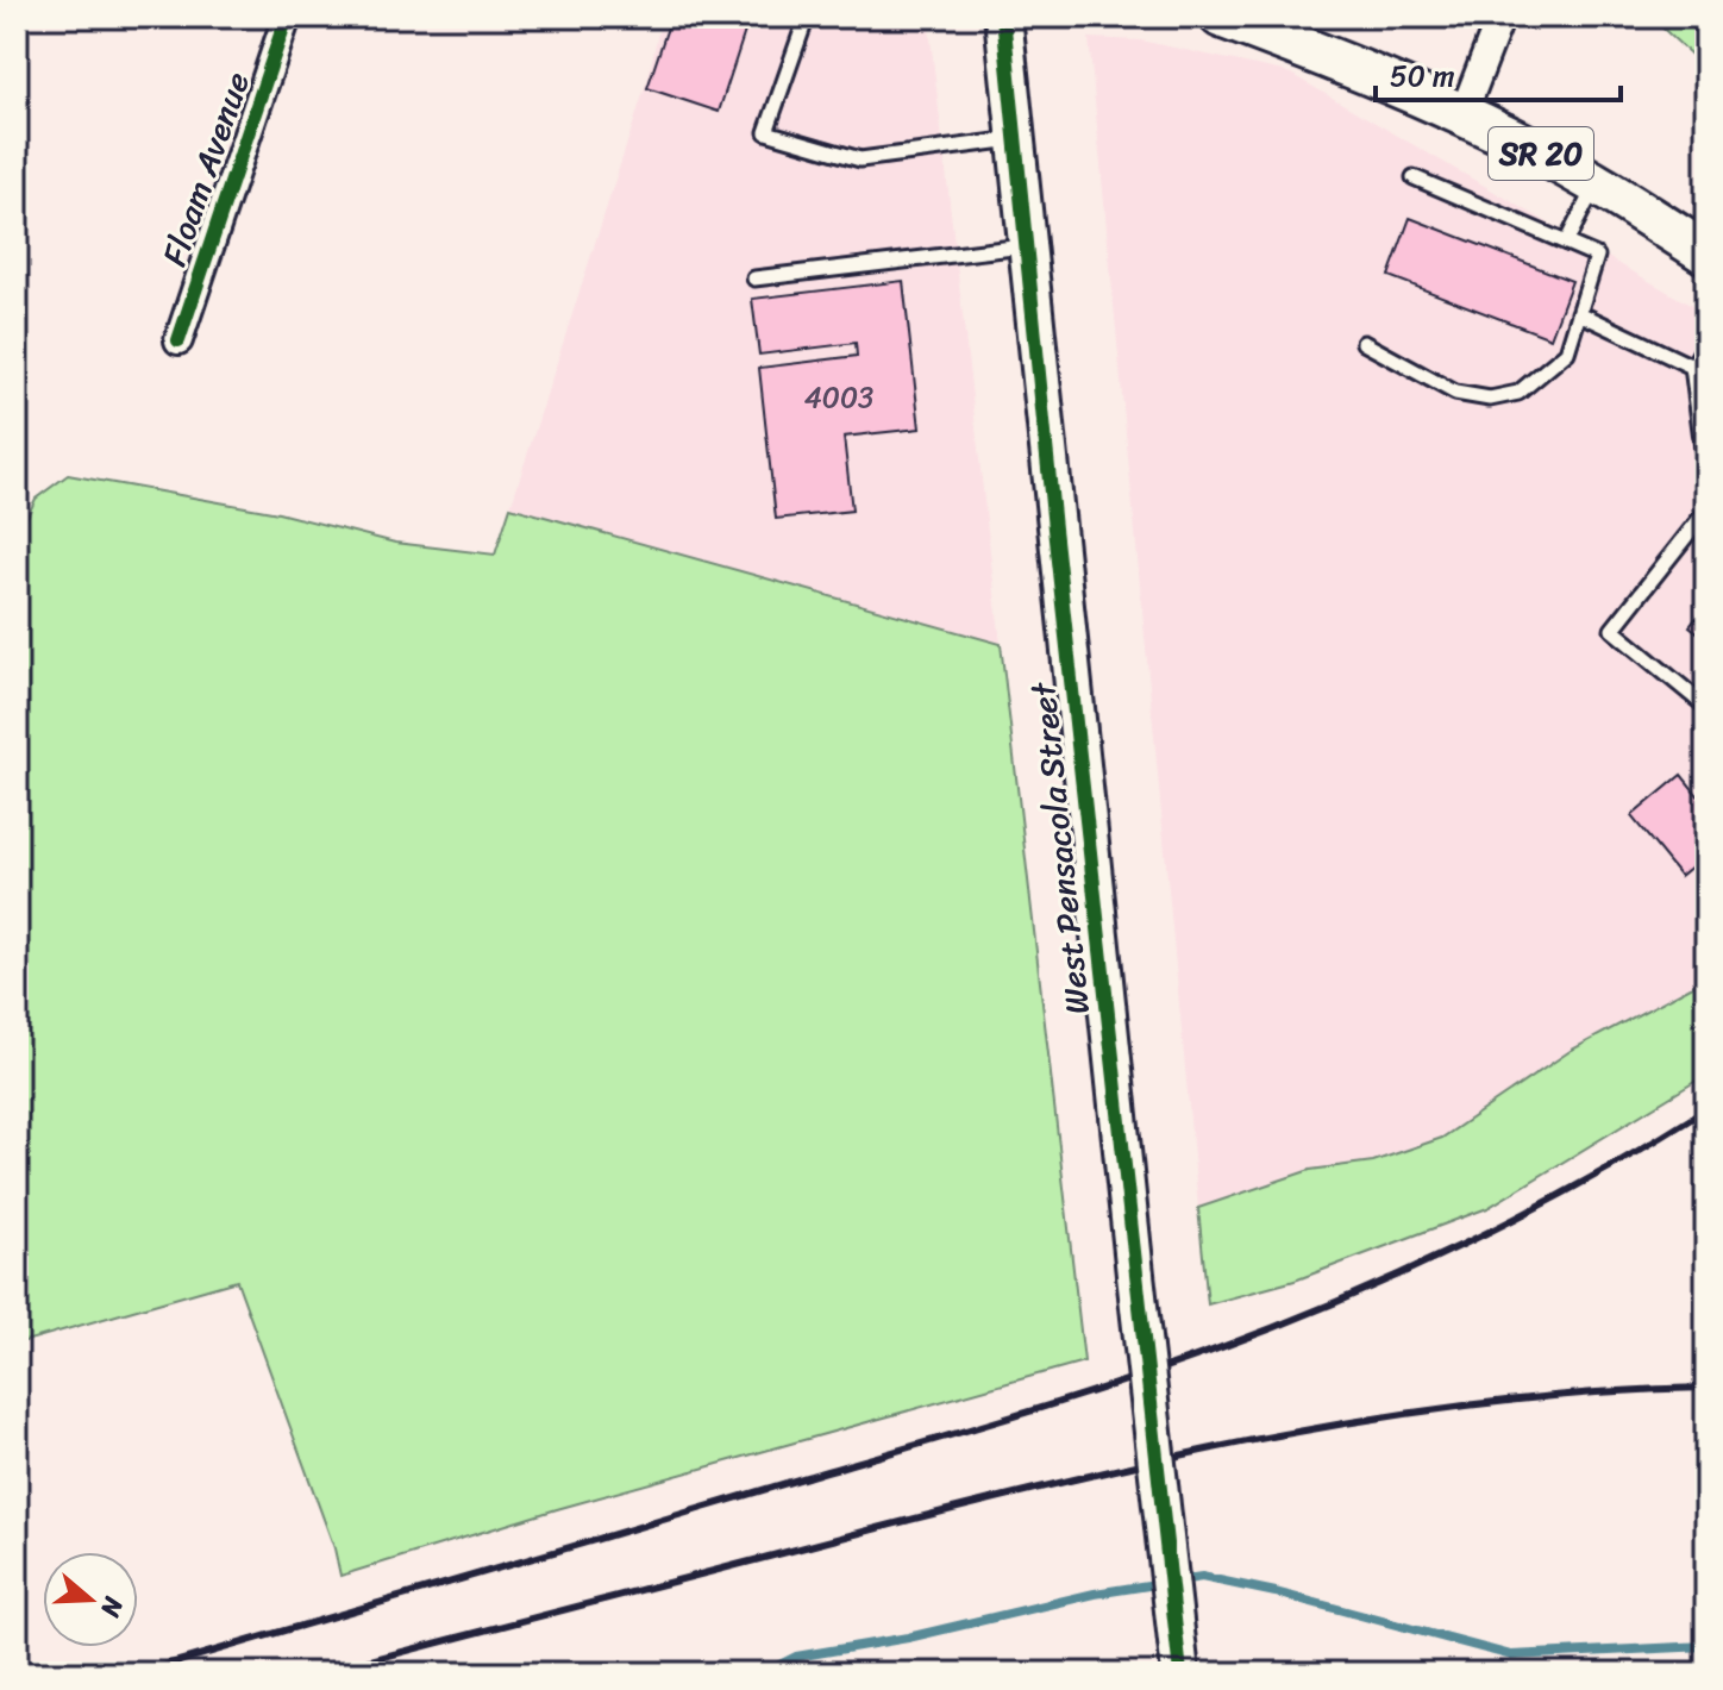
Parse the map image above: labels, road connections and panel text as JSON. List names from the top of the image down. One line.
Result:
{"streets":{"main road":["SR 20","West Pensacola Street"],"street":["Floam Avenue"]},"house_numbers":["4003"],"scale_bar":"50 m","north":"right"}
